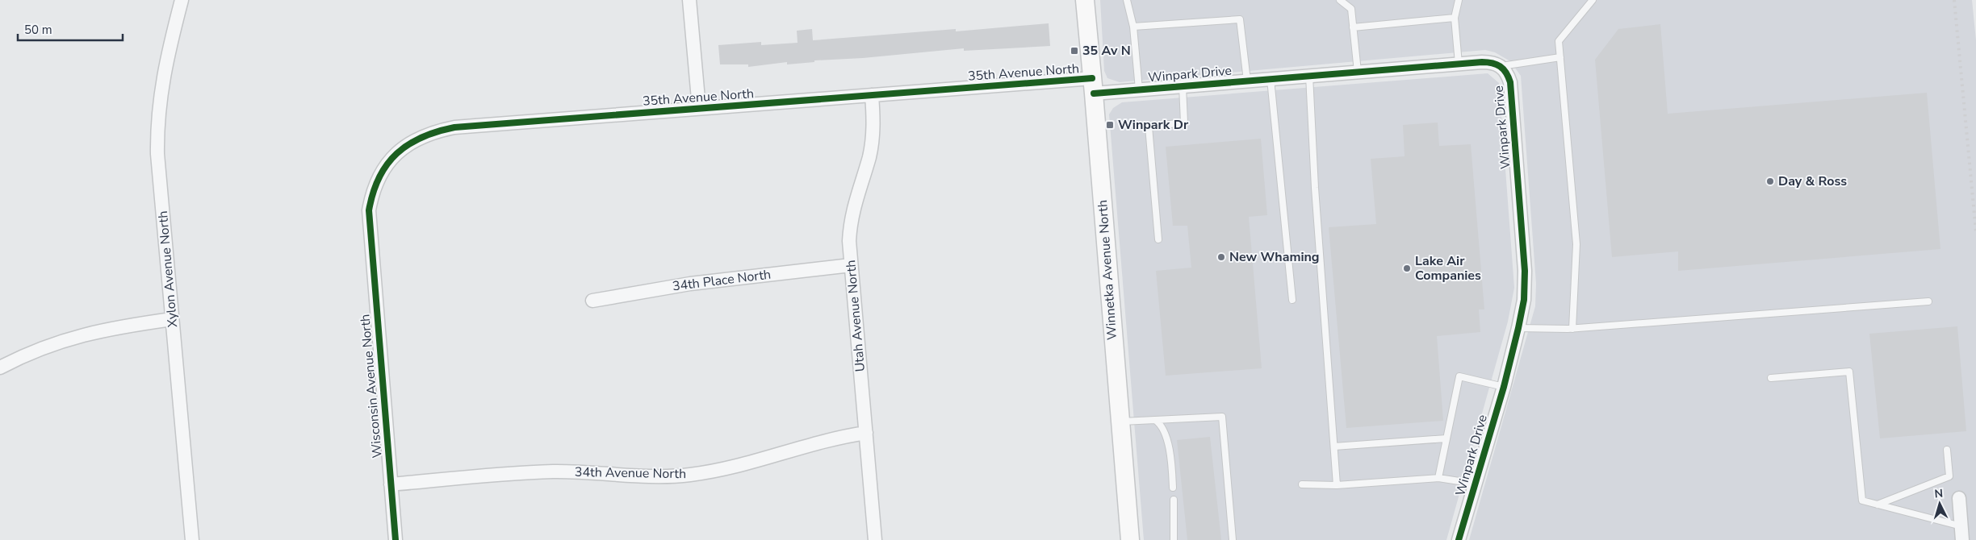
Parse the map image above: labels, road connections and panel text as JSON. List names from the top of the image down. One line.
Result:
{"streets":{"main road":["Winnetka Avenue North"],"street":["35th Avenue North","Winpark Drive","Xylon Avenue North","34th Place North","Utah Avenue North","Wisconsin Avenue North","34th Avenue North"]},"crossings":[["35th Avenue North","Winpark Drive"],["35th Avenue North","Winnetka Avenue North"],["35th Avenue North","Utah Avenue North"],["35th Avenue North","Wisconsin Avenue North"],["Winpark Drive","Winnetka Avenue North"],["34th Place North","Utah Avenue North"],["Utah Avenue North","34th Avenue North"],["Wisconsin Avenue North","34th Avenue North"]],"places":{"transit":["35 Av N","Winpark Dr"],"other":["Day & Ross","New Whaming","Lake Air Companies"]},"scale_bar":"50 m","north":"top"}
